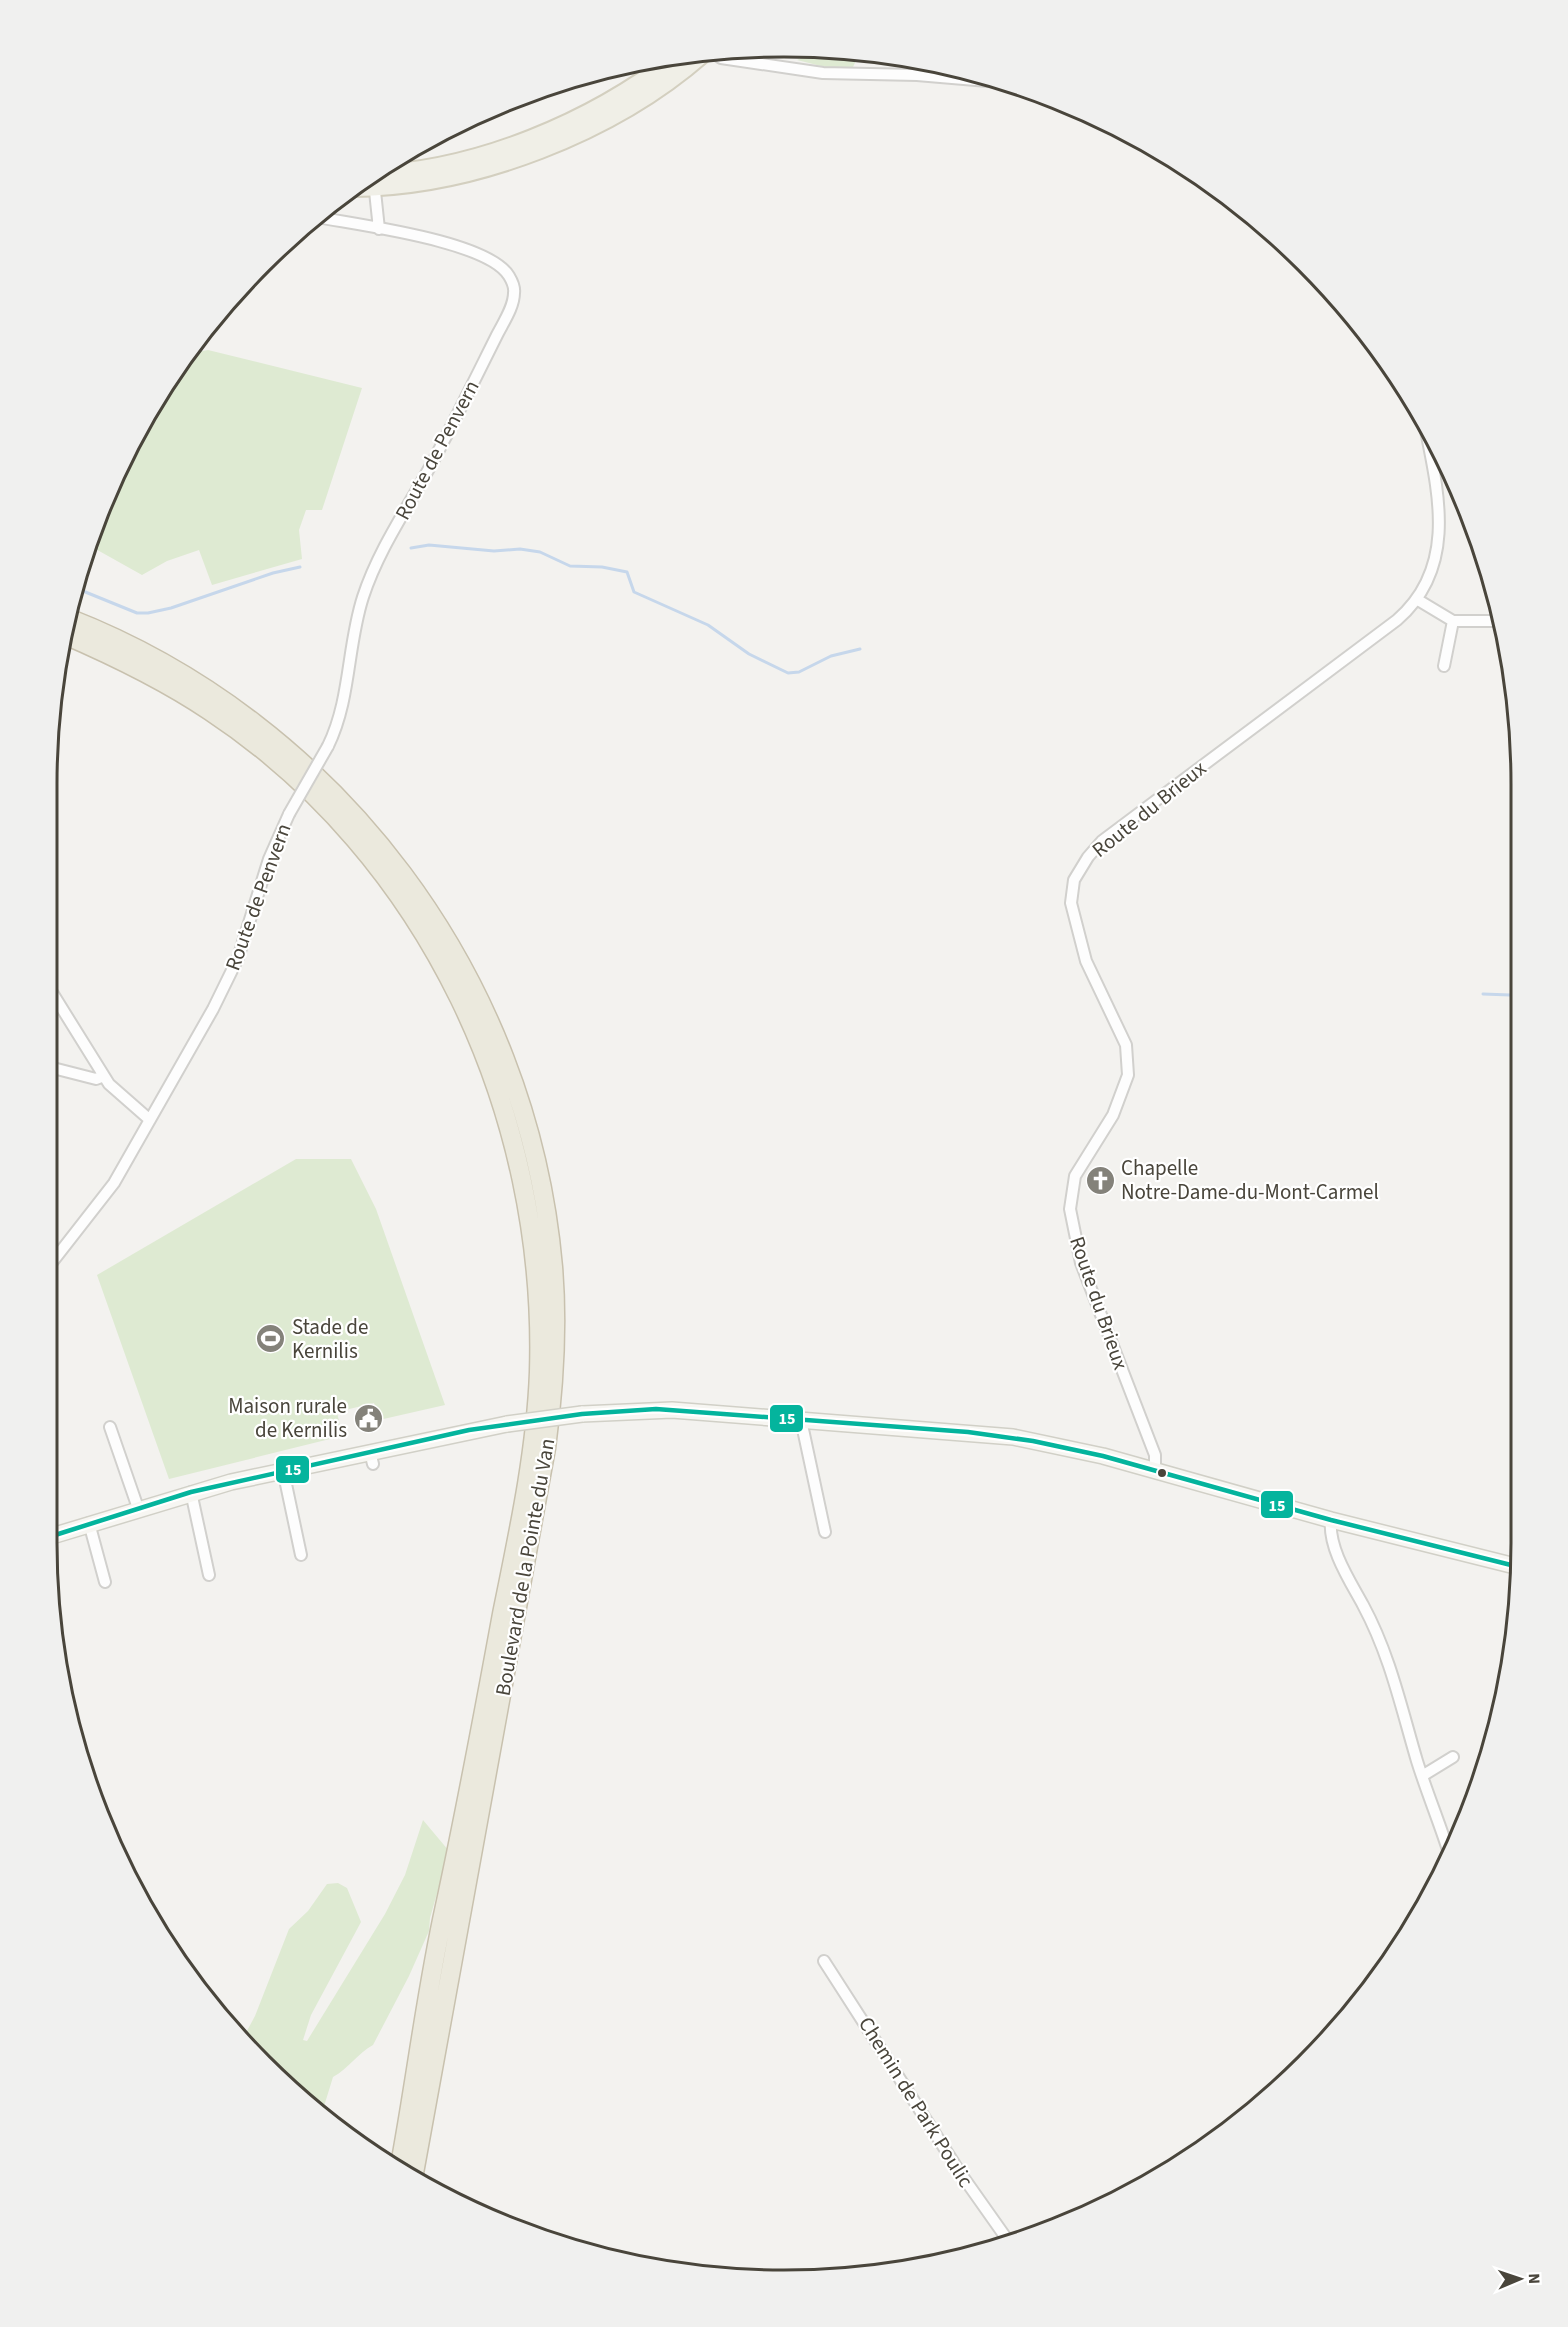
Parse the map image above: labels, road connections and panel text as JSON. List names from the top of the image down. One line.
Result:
{"streets":{"highway":["Boulevard de la Pointe du Van"],"street":["Route de Penvern","Route du Brieux","Chemin de Park Poulic"]},"places":{"church":["Chapelle Notre-Dame-du-Mont-Carmel"],"sports":["Stade de Kernilis"],"public building":["Maison rurale de Kernilis"]},"lines":["transit line 15"],"north":"right"}
